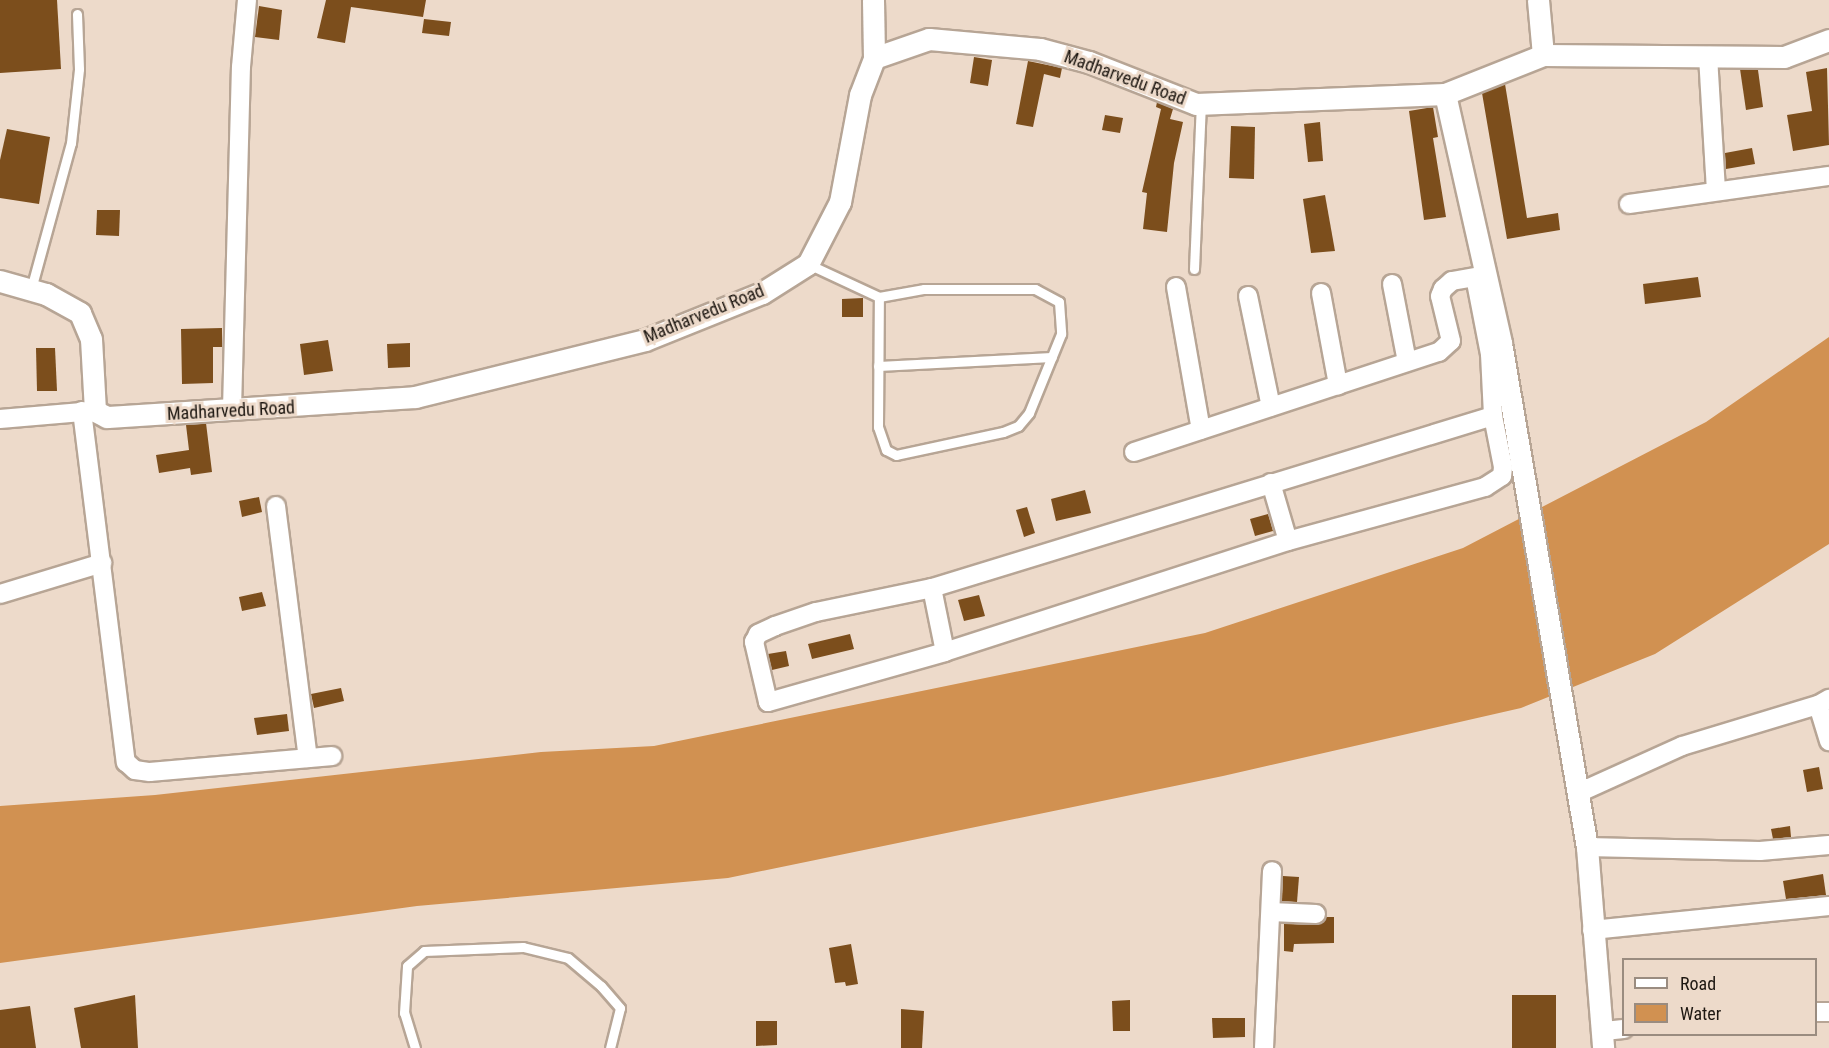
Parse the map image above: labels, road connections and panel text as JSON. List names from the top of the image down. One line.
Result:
{"streets":{"street":["Madharvedu Road"]},"legend":["Road","Water"]}
